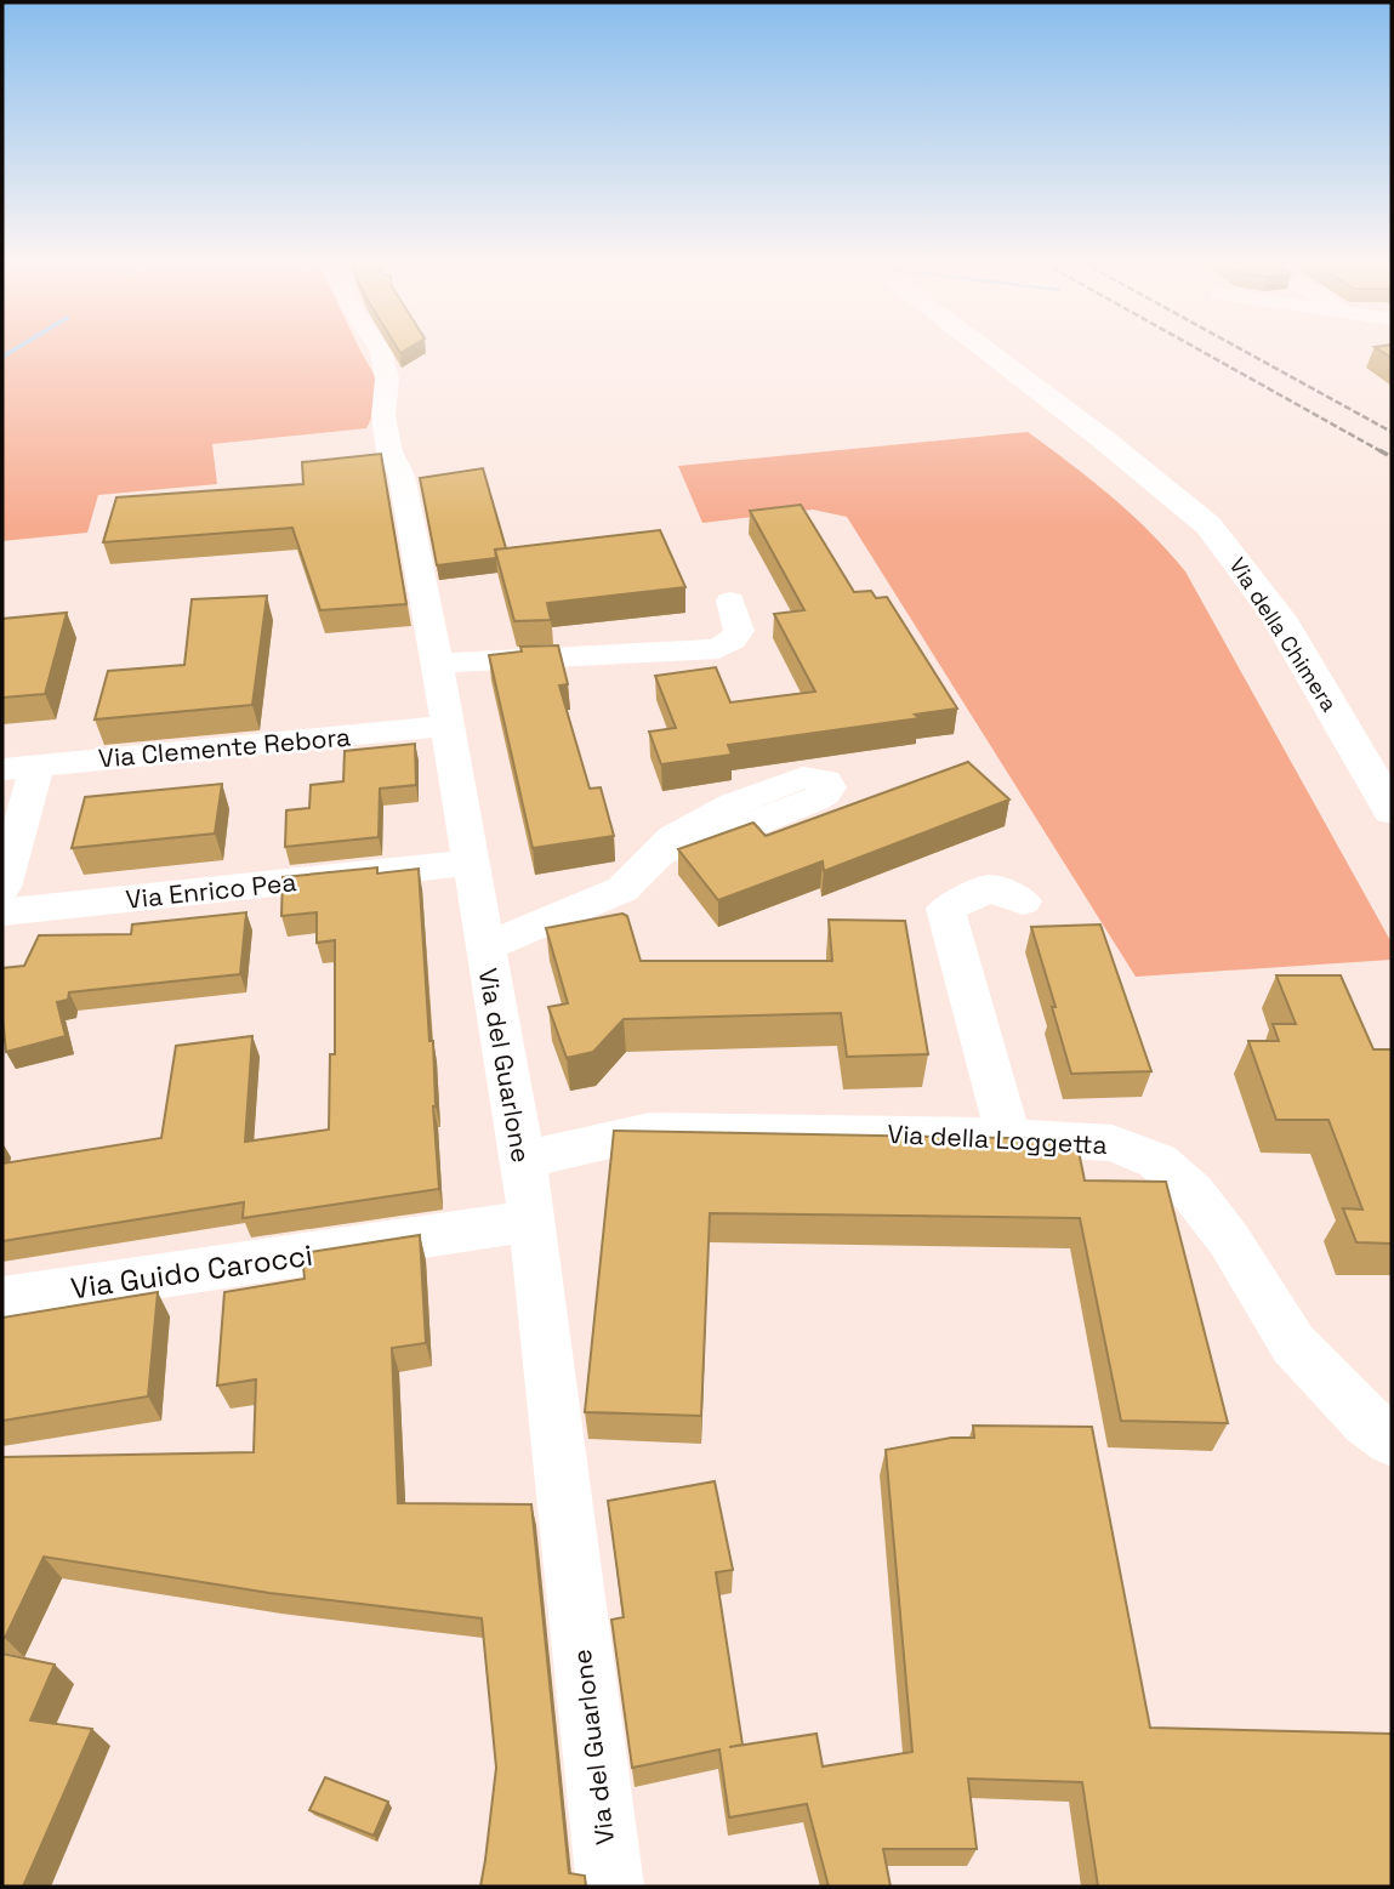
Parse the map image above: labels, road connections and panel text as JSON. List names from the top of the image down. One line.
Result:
{"streets":{"street":["Via della Chimera","Via Clemente Rebora","Via Enrico Pea","Via del Guarlone","Via della Loggetta","Via Guido Carocci"]},"crossings":[["Via Clemente Rebora","Via del Guarlone"],["Via Enrico Pea","Via del Guarlone"],["Via del Guarlone","Via della Loggetta"],["Via del Guarlone","Via Guido Carocci"]]}
